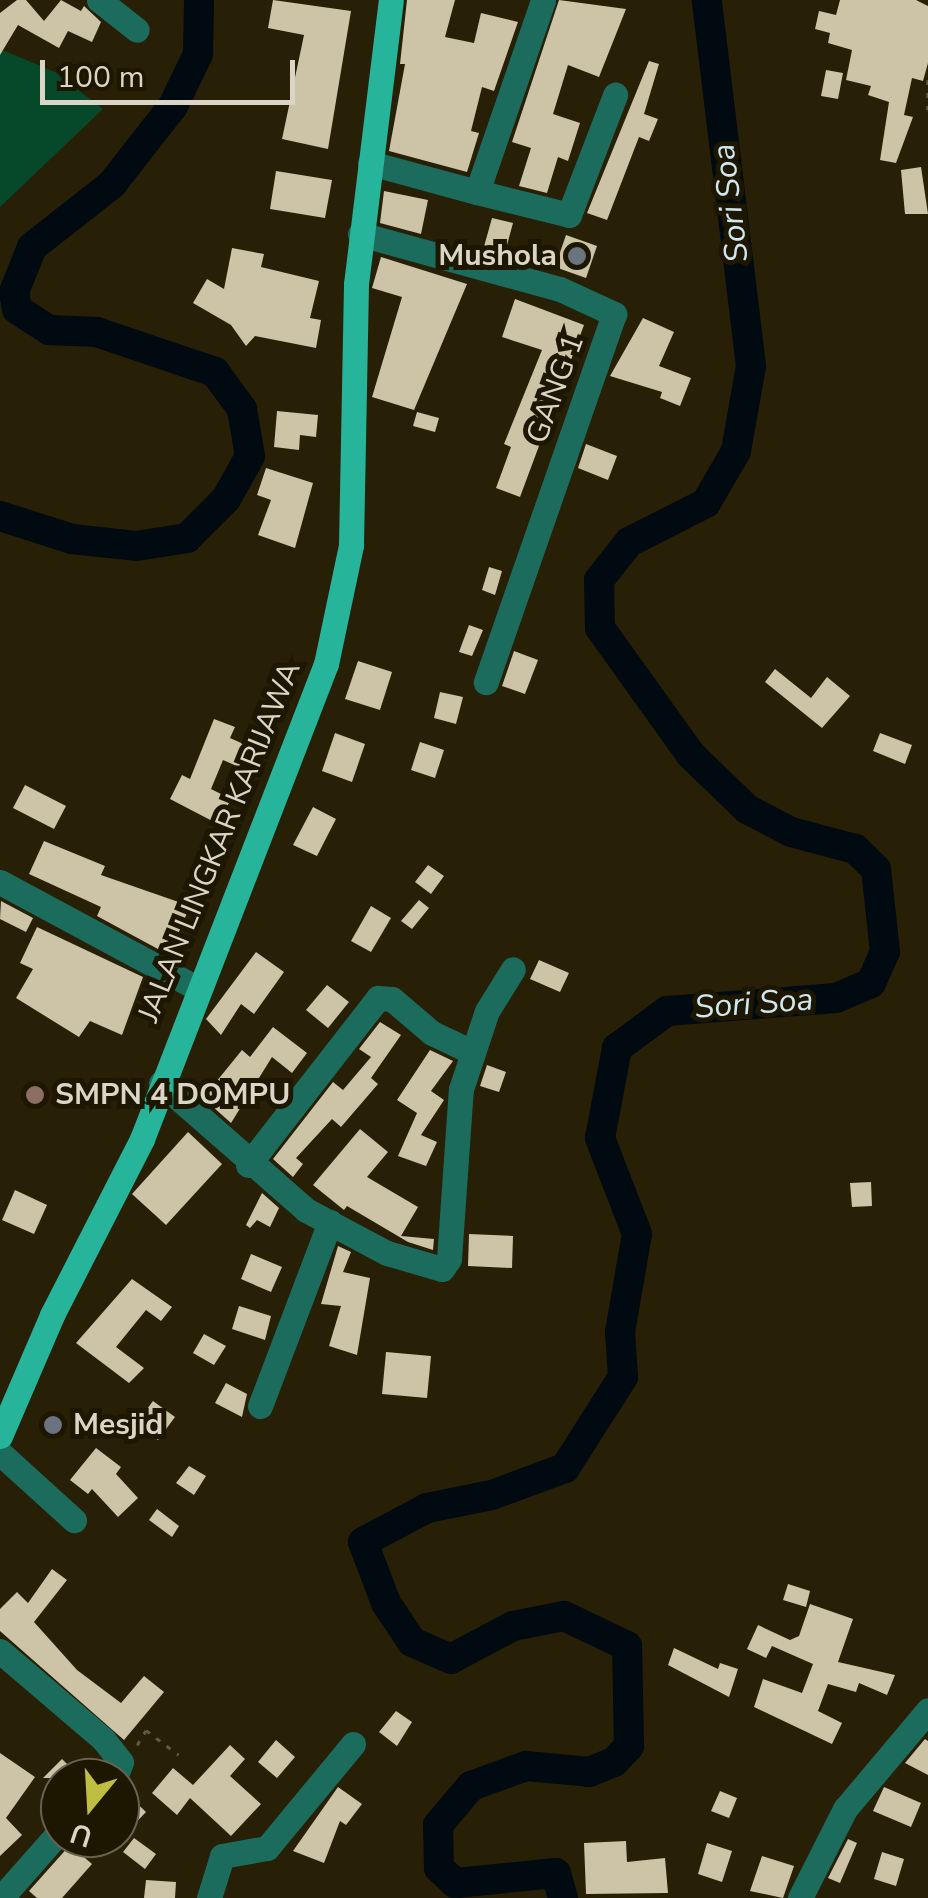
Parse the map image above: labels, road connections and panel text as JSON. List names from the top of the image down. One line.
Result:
{"streets":{"main road":["JALAN LINGKAR KARIJAWA"],"street":["GANG 1"]},"crossings":[["GANG 1","JALAN LINGKAR KARIJAWA"]],"water":["Sori Soa"],"places":["Mushola","SMPN 4 DOMPU","Mesjid"],"scale_bar":"100 m","north":"bottom"}
